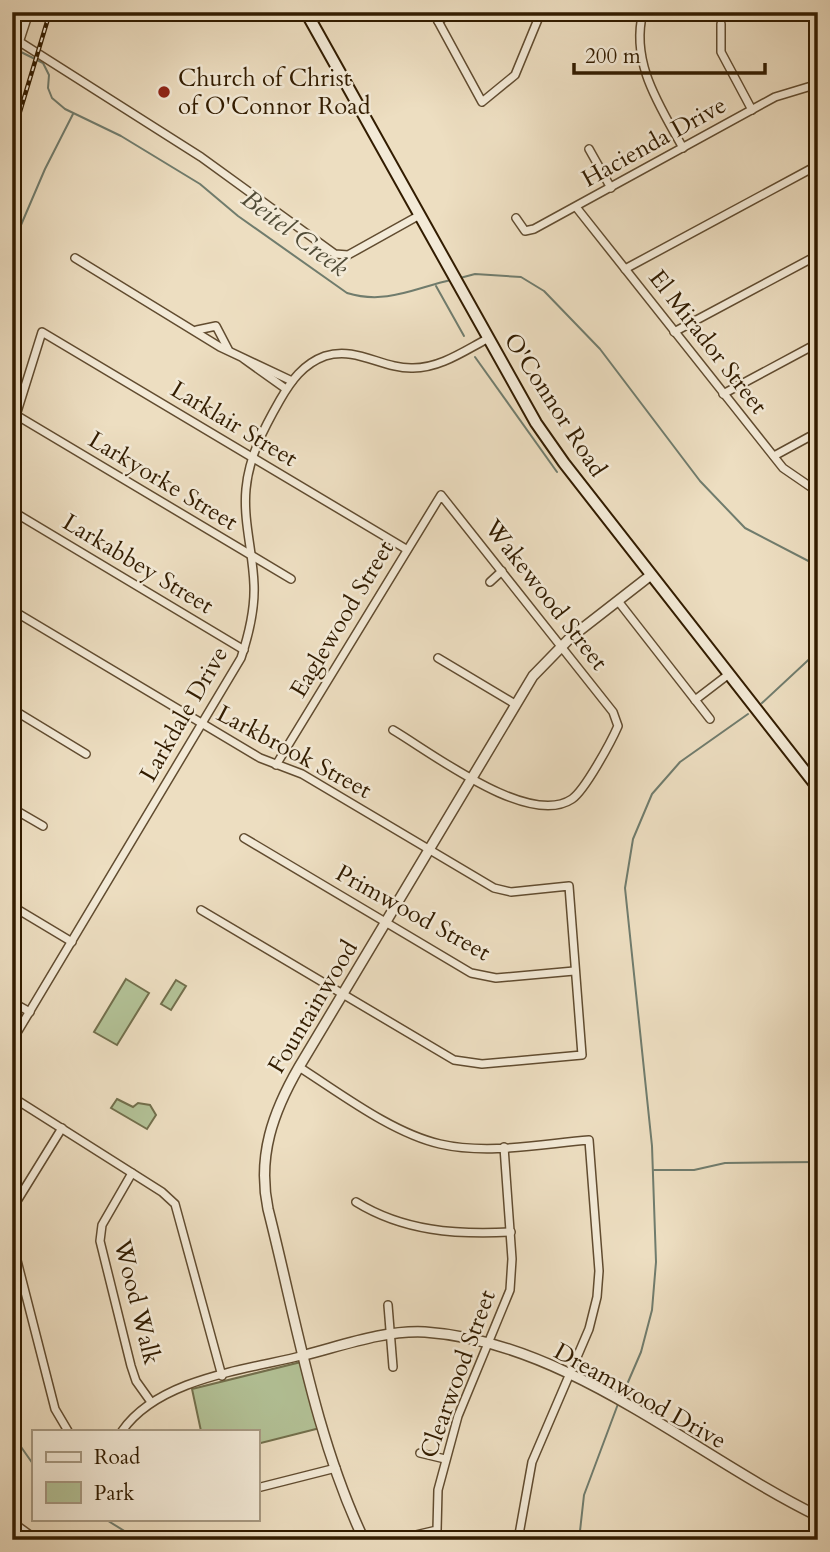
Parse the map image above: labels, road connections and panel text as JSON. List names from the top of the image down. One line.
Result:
{"streets":{"main road":["O'Connor Road"],"street":["Hacienda Drive","El Mirador Street","Larklair Street","Larkyorke Street","Larkabbey Street","Wakewood Street","Eaglewood Street","Larkdale Drive","Larkbrook Street","Primwood Street","Fountainwood","Wood Walk","Clearwood Street","Dreamwood Drive"]},"crossings":[["Hacienda Drive","El Mirador Street"],["O'Connor Road","Larkdale Drive"],["O'Connor Road","Fountainwood"],["Larklair Street","Larkyorke Street"],["Larklair Street","Eaglewood Street"],["Larklair Street","Larkdale Drive"],["Larkyorke Street","Larkdale Drive"],["Larkabbey Street","Larkdale Drive"],["Wakewood Street","Eaglewood Street"],["Wakewood Street","Fountainwood"],["Eaglewood Street","Larkbrook Street"],["Larkdale Drive","Larkbrook Street"],["Larkbrook Street","Primwood Street"],["Larkbrook Street","Fountainwood"],["Primwood Street","Fountainwood"],["Fountainwood","Dreamwood Drive"],["Wood Walk","Dreamwood Drive"],["Clearwood Street","Dreamwood Drive"]],"water":["Beitel Creek"],"places":["Church of Christ of O'Connor Road"],"legend":["Road","Park"],"scale_bar":"200 m"}
